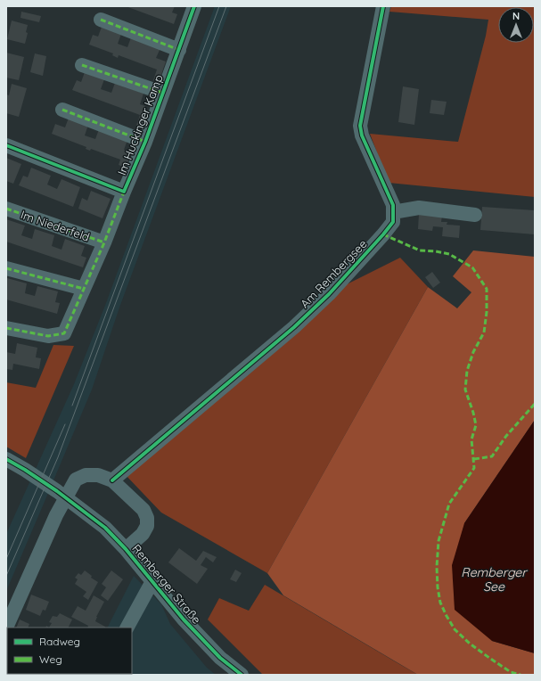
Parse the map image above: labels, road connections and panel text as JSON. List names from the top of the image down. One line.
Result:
{"streets":{"street":["Im Huckinger Kamp","Im Niederfeld","Am Rembergsee","Remberger Straße"]},"crossings":[["Im Huckinger Kamp","Im Niederfeld"]],"water":["Remberger See"],"legend":["Radweg","Weg"],"north":"top"}
